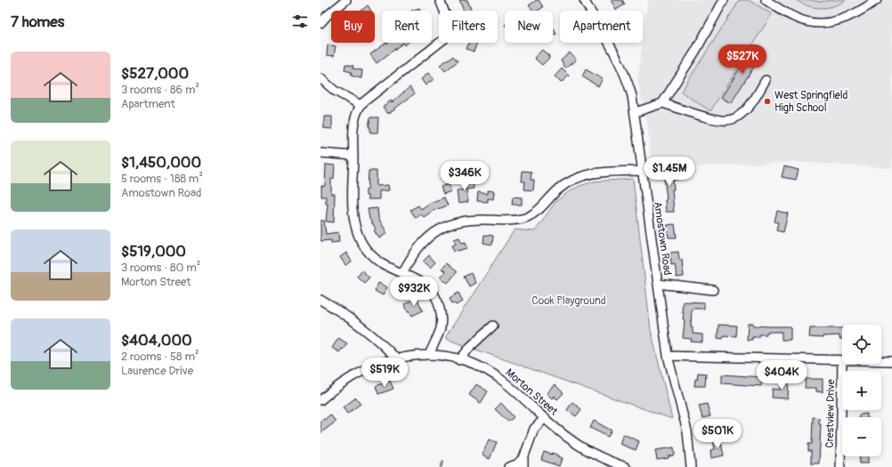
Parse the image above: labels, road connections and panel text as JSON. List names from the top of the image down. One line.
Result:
{"streets":{"street":["Amostown Road","Morton Street","Crestview Drive"]},"parks":["Cook Playground"],"places":["West Springfield High School"],"page":{"heading":"7 homes","chip":["Buy","Rent","Filters","New","Apartment"],"list":[{"name":"$527,000","note":"3 rooms · 86 m² · Apartment"},{"name":"$1,450,000","note":"5 rooms · 188 m² · Amostown Road"},{"name":"$519,000","note":"3 rooms · 80 m² · Morton Street"},{"name":"$404,000","note":"2 rooms · 58 m² · Laurence Drive"}],"price":["$527K","$1.45M","$346K","$932K","$519K","$404K","$501K"],"map_buttons":["+","−"]}}
